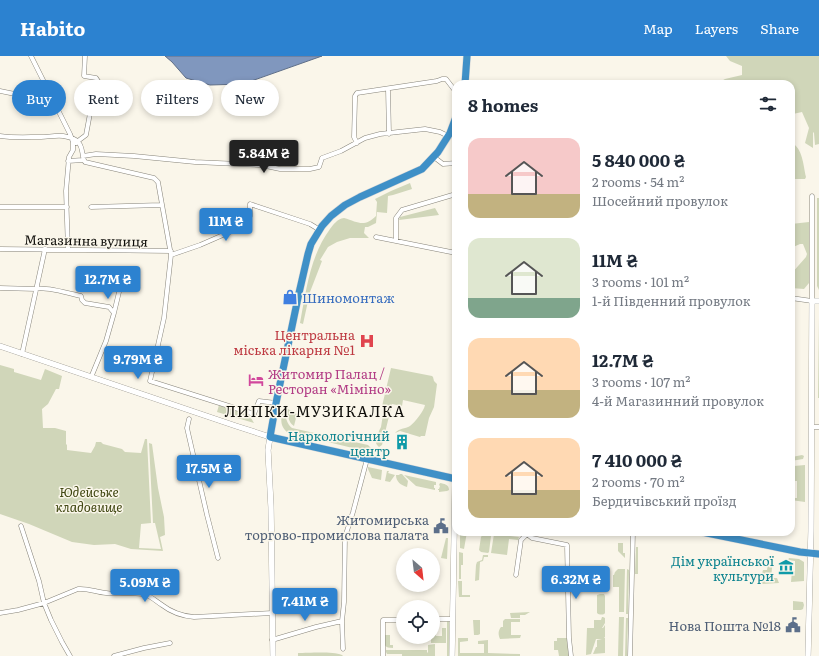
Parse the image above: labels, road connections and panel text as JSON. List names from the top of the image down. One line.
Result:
{"streets":{"street":["Магазинна вулиця"]},"districts":["ЛИПКИ-МУЗИКАЛКА"],"parks":["Юдейське кладовище"],"places":{"shop":["Шиномонтаж"],"hospital":["Центральна міська лікарня №1"],"hotel":["Житомир Палац / Ресторан «Міміно»"],"building":["Наркологічний центр"],"public building":["Житомирська торгово-промислова палата","Нова Пошта №18"],"museum":["Дім української культури"]},"north":"bottom right","page":{"header":"Habito","nav":["Map","Layers","Share"],"chip":["Buy","Rent","Filters","New"],"heading":"8 homes","list":[{"name":"5 840 000 ₴","note":"2 rooms · 54 m² · Шосейний провулок"},{"name":"11M ₴","note":"3 rooms · 101 m² · 1-й Південний провулок"},{"name":"12.7M ₴","note":"3 rooms · 107 m² · 4-й Магазинний провулок"},{"name":"7 410 000 ₴","note":"2 rooms · 70 m² · Бердичівський проїзд"}],"price":["5.84M ₴","11M ₴","12.7M ₴","9.79M ₴","17.5M ₴","6.32M ₴","5.09M ₴","7.41M ₴"]}}
